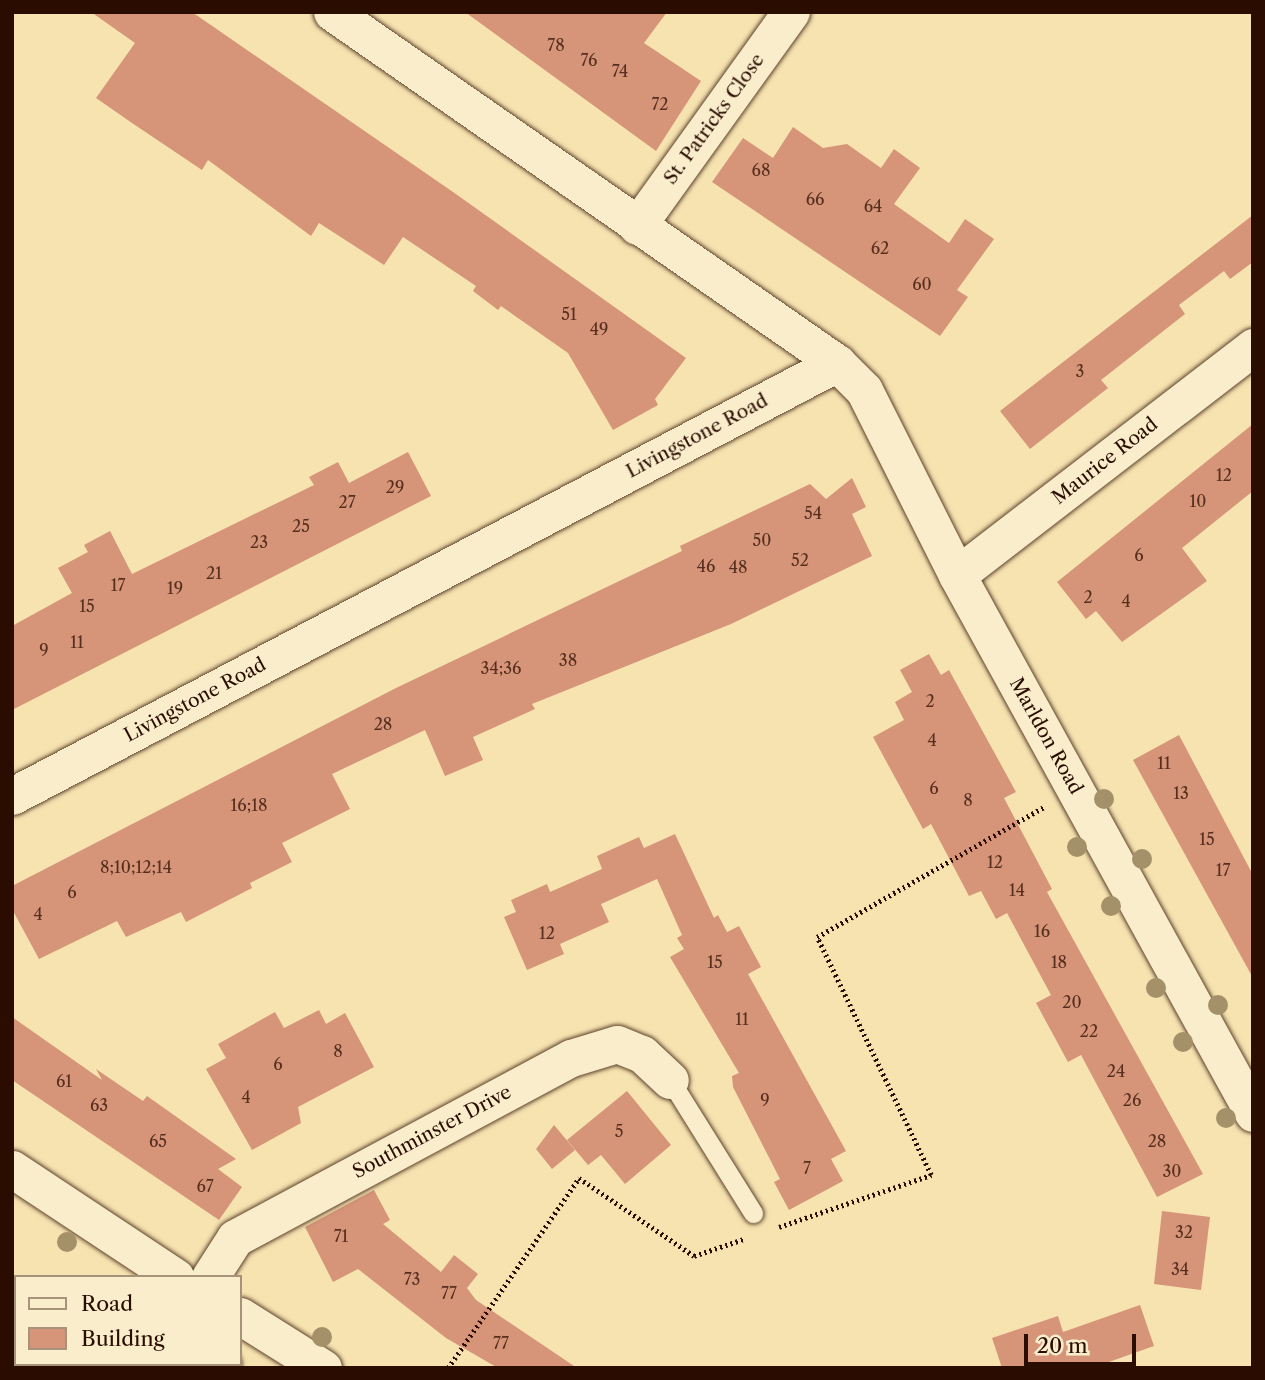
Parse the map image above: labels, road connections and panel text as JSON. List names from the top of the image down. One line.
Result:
{"streets":{"street":["St. Patricks Close","Livingstone Road","Maurice Road","Marldon Road","Southminster Drive"]},"crossings":[["Livingstone Road","Marldon Road"],["Maurice Road","Marldon Road"]],"house_numbers":["78","76","74","72","68","66","64","62","60","51","49","3","12","29","10","27","54","25","50","23","6","52","46","48","21","17","19","2","4","15","11","9","38","34;36","2","28","4","11","6","13","8","16;18","15","12","8;10;12;14","17","14","6","4","16","12","15","18","20","11","22","8","6","24","61","4","9","26","63","5","65","28","7","30","67","32","71","34","73","77","77"],"legend":["Road","Building"],"scale_bar":"20 m"}
